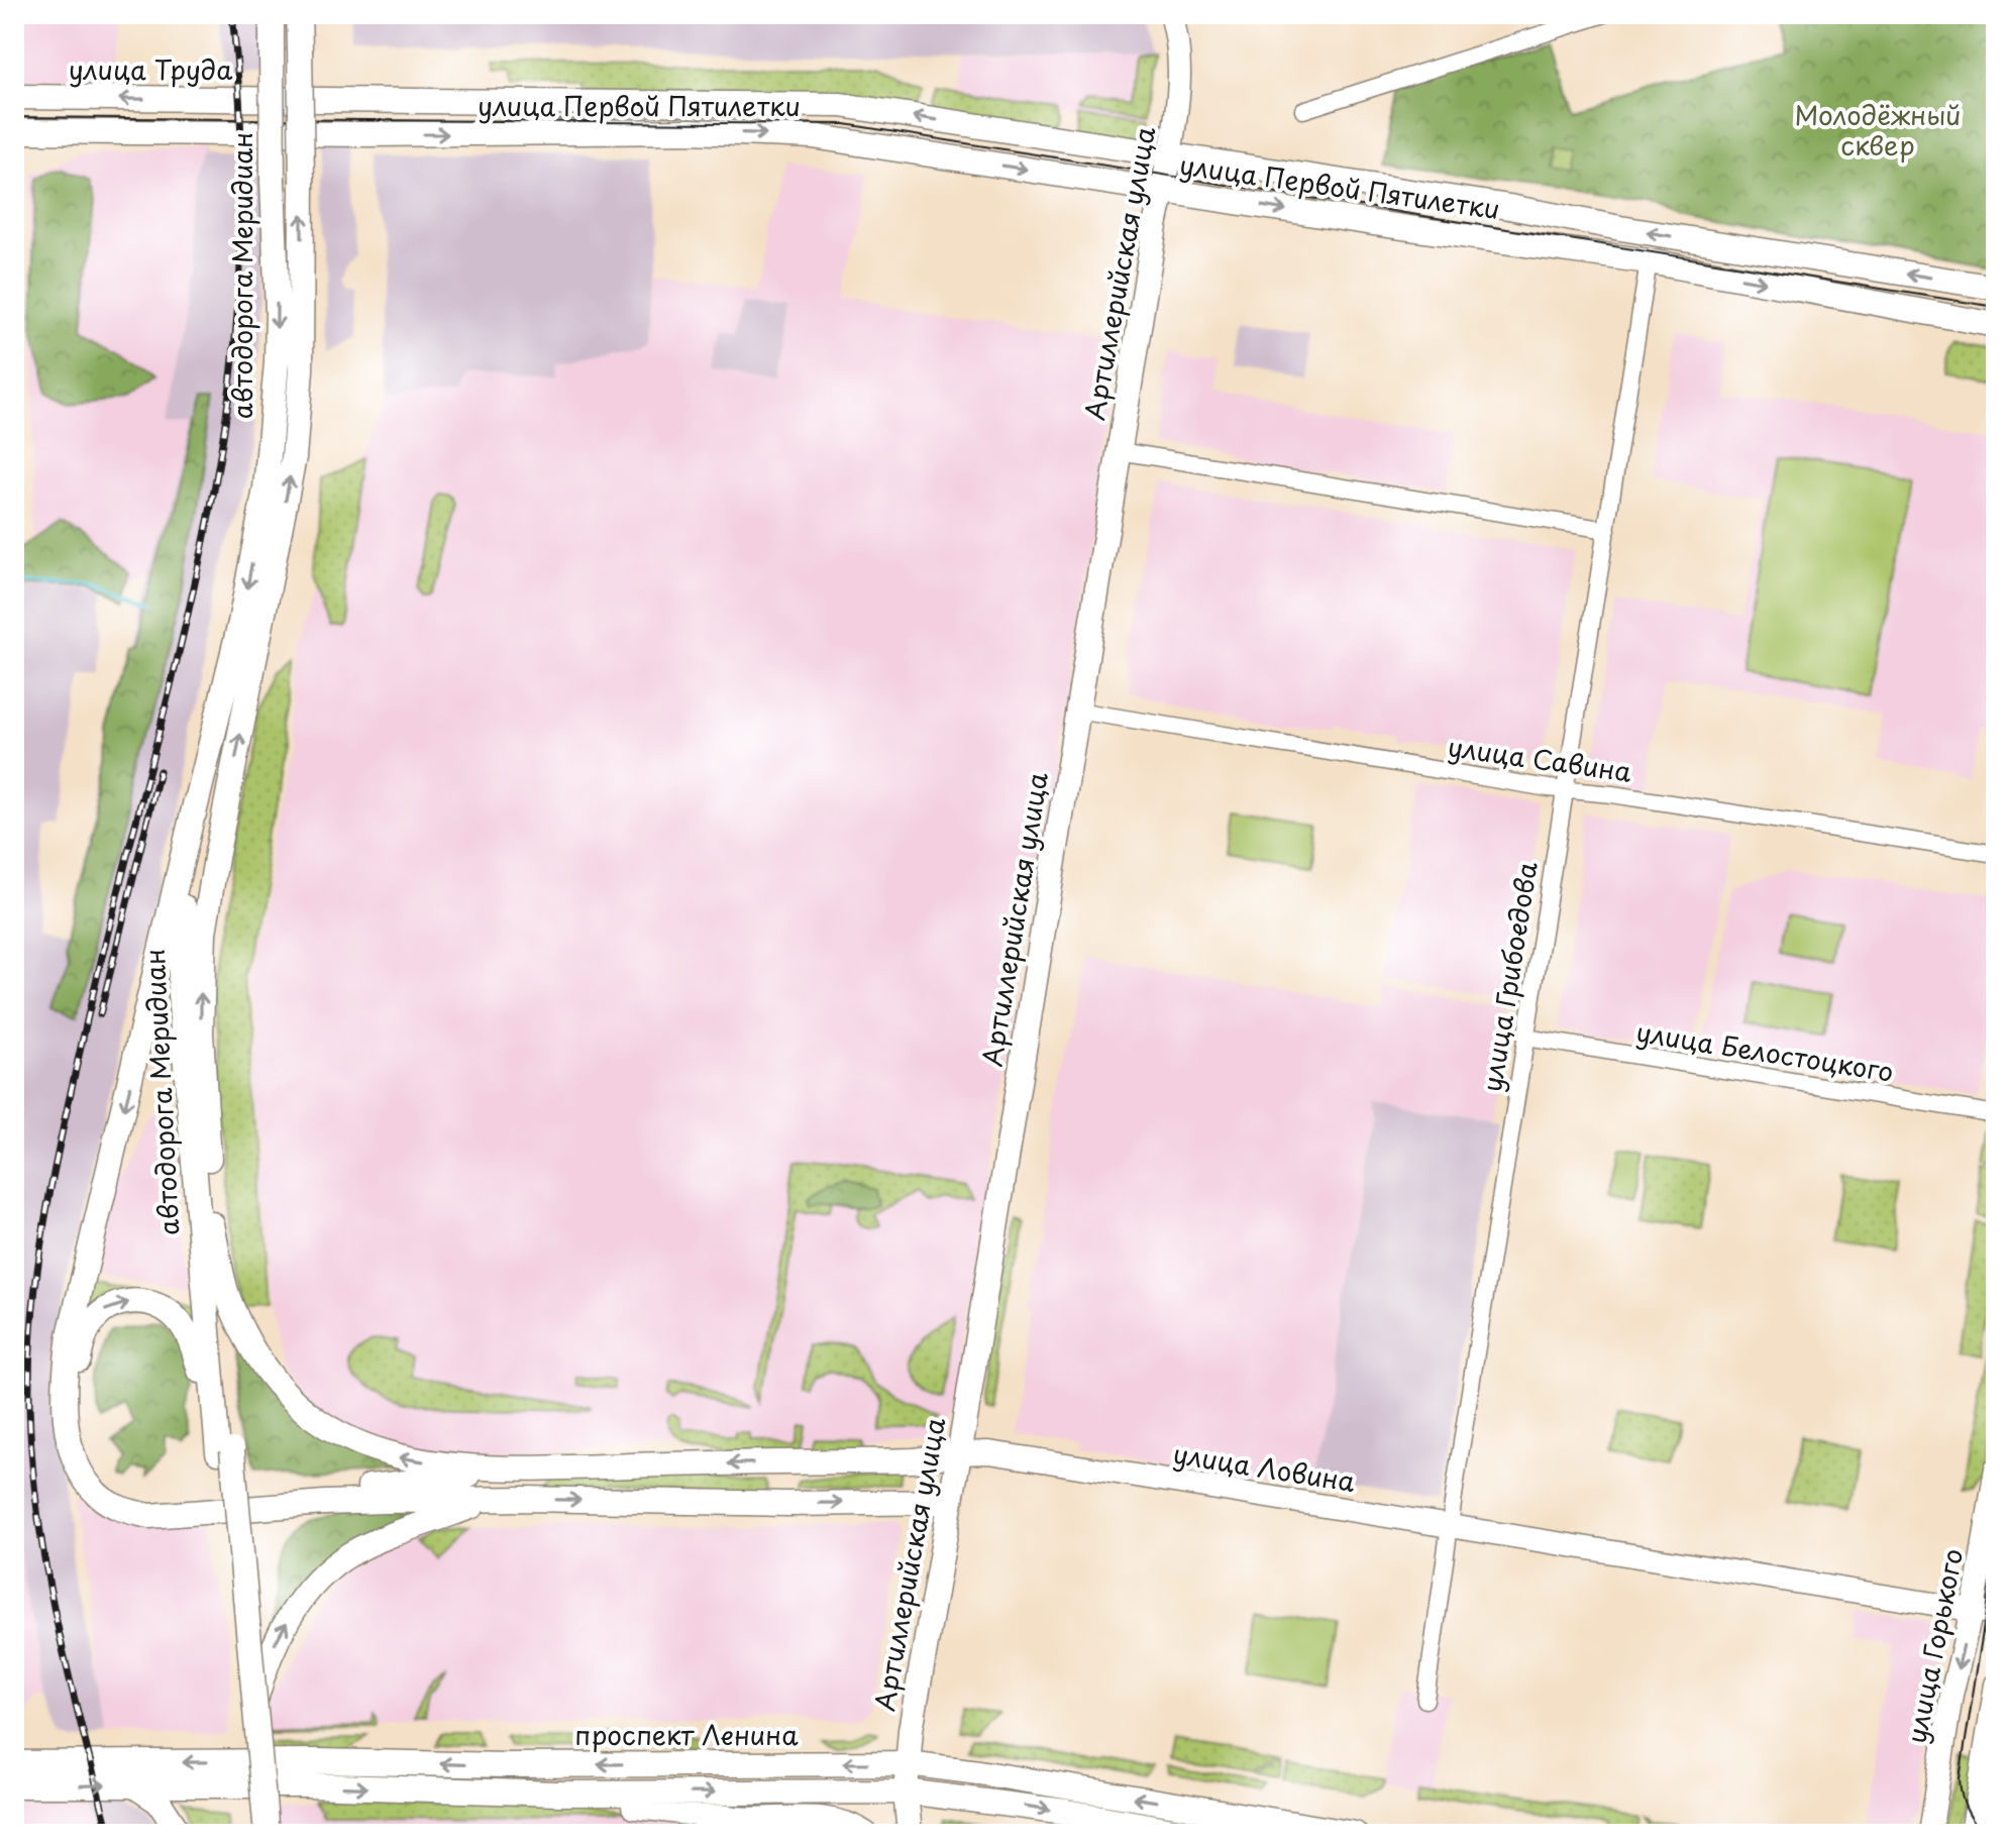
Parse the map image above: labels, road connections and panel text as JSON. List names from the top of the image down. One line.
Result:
{"streets":{"main road":["улица Труда","улица Первой Пятилетки","Артиллерийская улица","автодорога Меридиан","улица Ловина","проспект Ленина"],"street":["улица Савина","улица Грибоедова","улица Белостоцкого","улица Горького"]},"crossings":[["улица Труда","улица Первой Пятилетки"],["улица Первой Пятилетки","Артиллерийская улица"],["улица Первой Пятилетки","улица Грибоедова"],["Артиллерийская улица","улица Савина"],["Артиллерийская улица","улица Ловина"],["Артиллерийская улица","проспект Ленина"],["улица Савина","улица Грибоедова"],["улица Грибоедова","улица Белостоцкого"],["улица Грибоедова","улица Ловина"],["улица Ловина","улица Горького"]],"one_way":["улица Труда"],"parks":["Молодёжный сквер"]}
